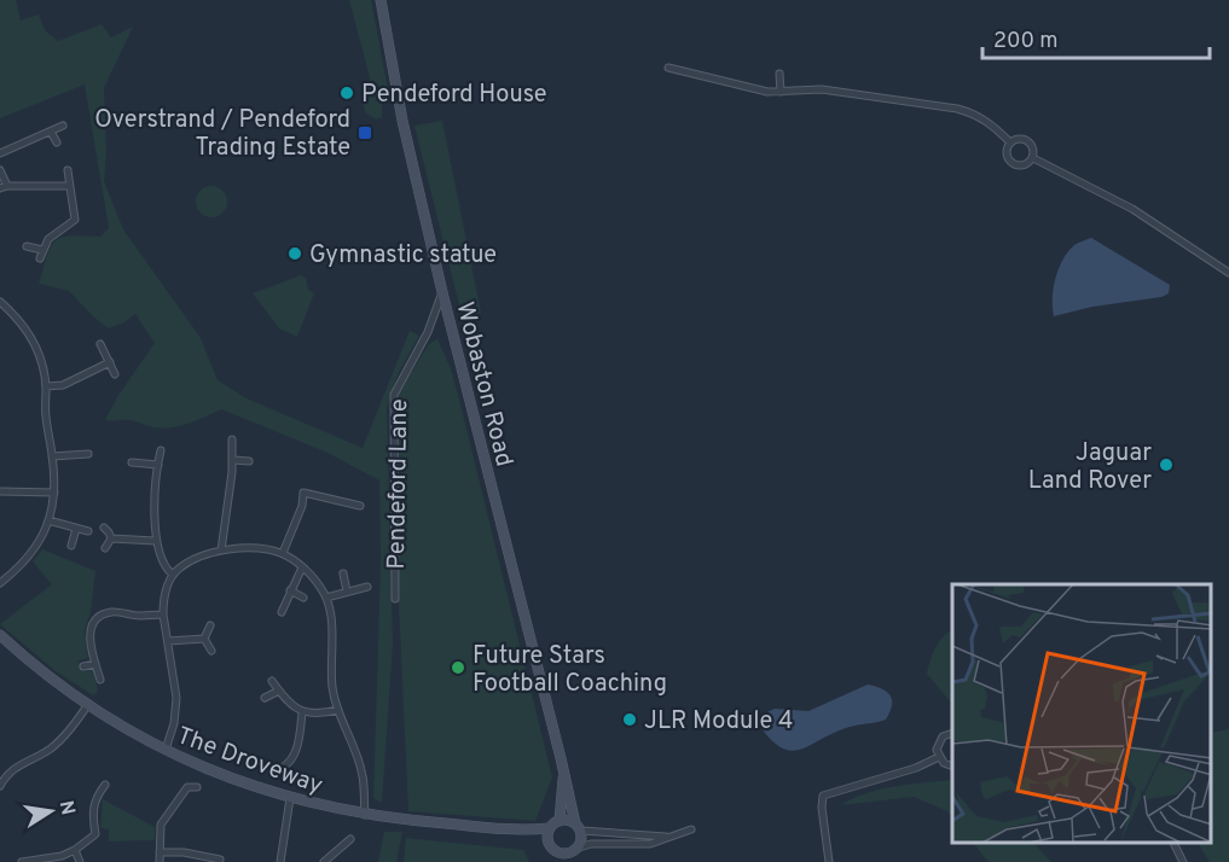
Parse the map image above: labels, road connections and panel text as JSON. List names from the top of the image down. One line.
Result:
{"streets":{"street":["Wobaston Road","Pendeford Lane","The Droveway"]},"crossings":[["Wobaston Road","Pendeford Lane"],["Wobaston Road","The Droveway"]],"places":{"other":["Pendeford House","Gymnastic statue","Jaguar Land Rover","Future Stars Football Coaching","JLR Module 4"],"transit":["Overstrand / Pendeford Trading Estate"]},"scale_bar":"200 m","north":"right"}
